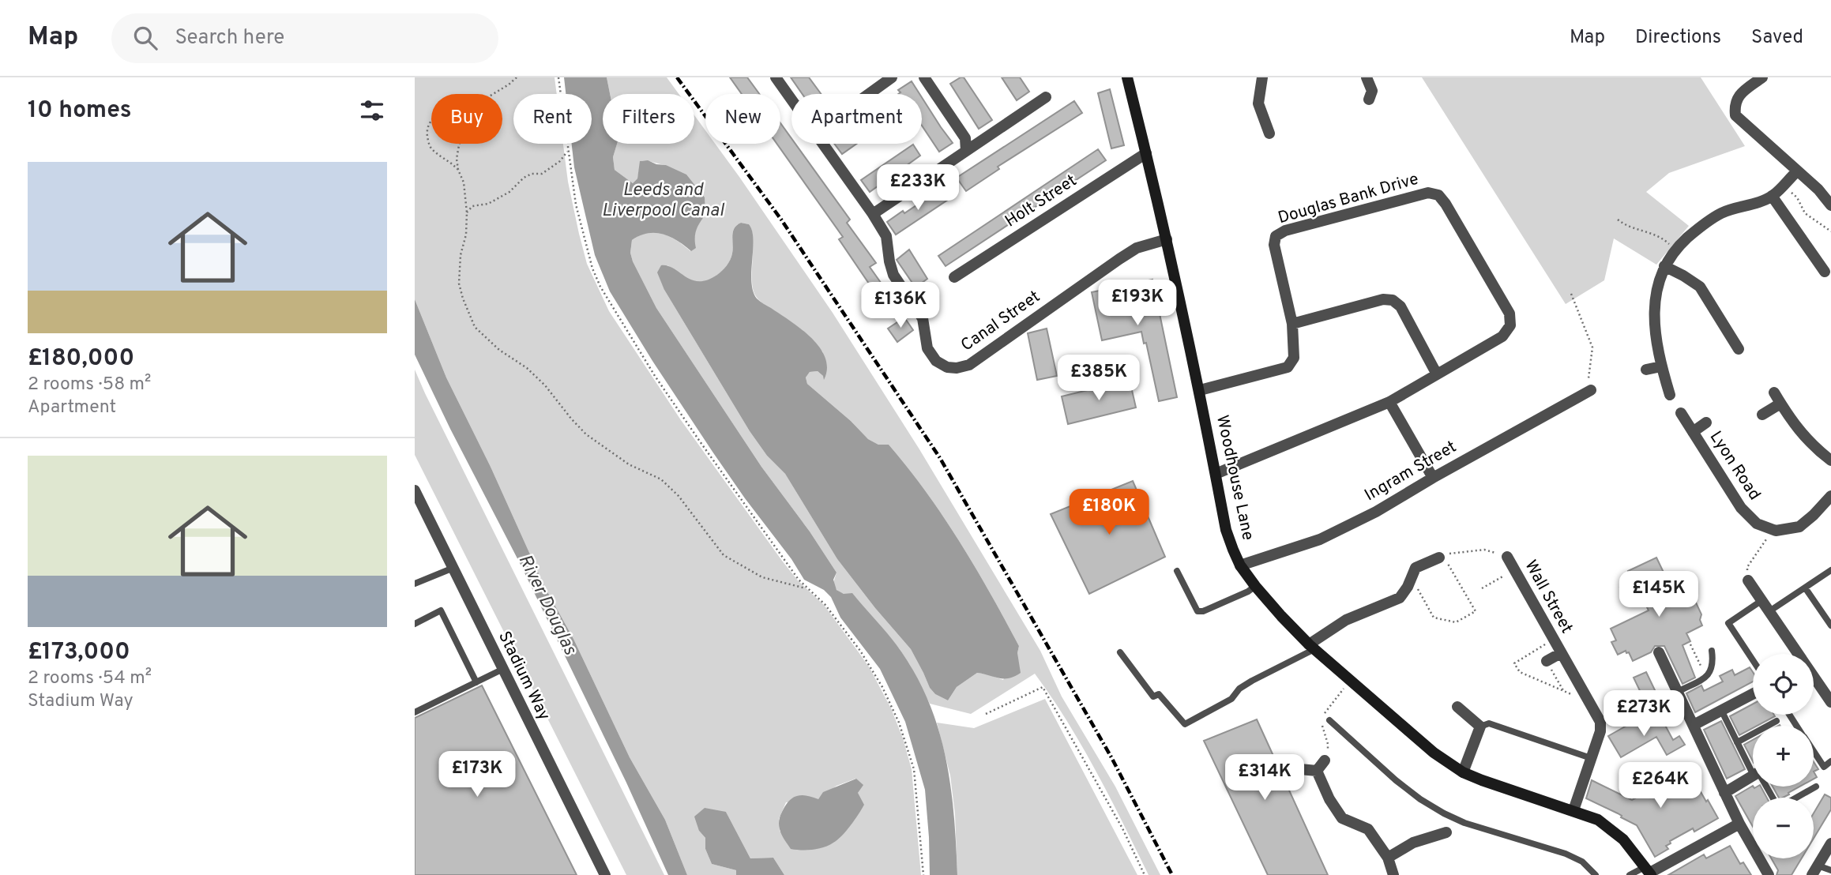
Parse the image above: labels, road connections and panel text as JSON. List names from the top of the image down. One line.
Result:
{"streets":{"main road":["Woodhouse Lane"],"street":["Douglas Bank Drive","Holt Street","Canal Street","Lyon Road","Ingram Street","Wall Street","Stadium Way"]},"crossings":[["Douglas Bank Drive","Woodhouse Lane"],["Holt Street","Woodhouse Lane"],["Canal Street","Woodhouse Lane"],["Ingram Street","Woodhouse Lane"],["Woodhouse Lane","Wall Street"]],"water":["Leeds and Liverpool Canal","River Douglas"],"page":{"header":"Map","search":"Search here","nav":["Map","Directions","Saved"],"heading":"10 homes","chip":["Buy","Rent","Filters","New","Apartment"],"list":[{"name":"£180,000","note":"2 rooms · 58 m² · Apartment"},{"name":"£173,000","note":"2 rooms · 54 m² · Stadium Way"}],"price":["£233K","£193K","£136K","£385K","£180K","£145K","£273K","£173K","£314K","£264K"],"map_buttons":["+","−"]}}
